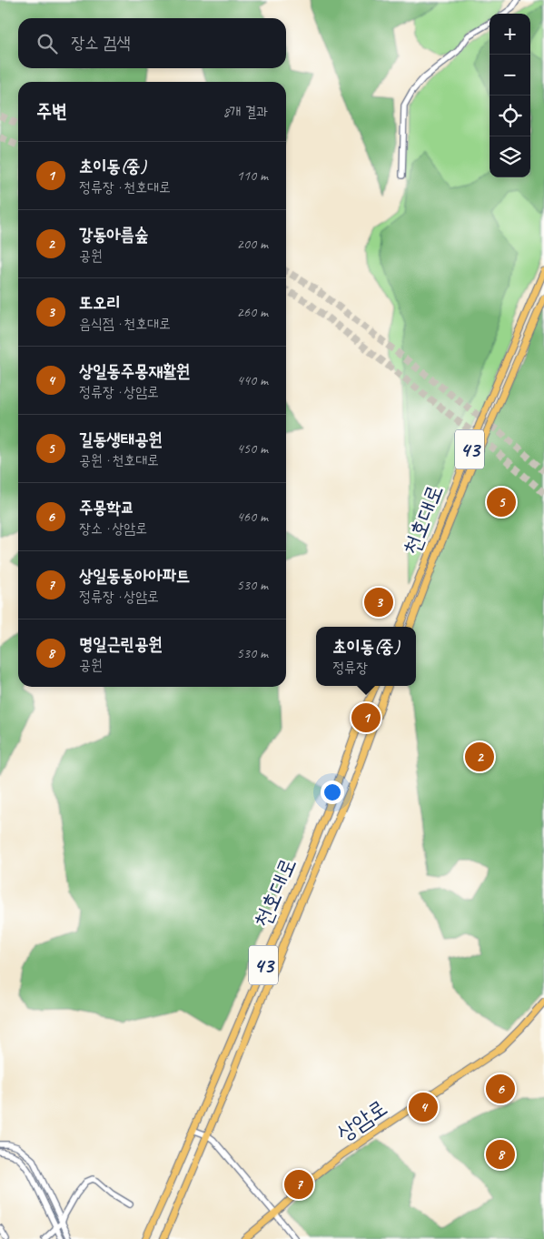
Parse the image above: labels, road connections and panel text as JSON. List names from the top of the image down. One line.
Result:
{"streets":{"main road":["43","천호대로","상암로"]},"page":{"map_buttons":["+","−"],"search":"장소 검색","heading":["주변","8개 결과"],"list":[{"mark":"1","name":"초이동(중)","note":"정류장 · 천호대로","value":"110 m"},{"mark":"2","name":"강동아름숲","note":"공원","value":"200 m"},{"mark":"3","name":"또오리","note":"음식점 · 천호대로","value":"260 m"},{"mark":"4","name":"상일동주몽재활원","note":"정류장 · 상암로","value":"440 m"},{"mark":"5","name":"길동생태공원","note":"공원 · 천호대로","value":"450 m"},{"mark":"6","name":"주몽학교","note":"장소 · 상암로","value":"460 m"},{"mark":"7","name":"상일동동아아파트","note":"정류장 · 상암로","value":"530 m"},{"mark":"8","name":"명일근린공원","note":"공원","value":"530 m"}],"pins":["5","3","1","2","6","4","8","7"],"popup":["초이동(중)","정류장"]}}
